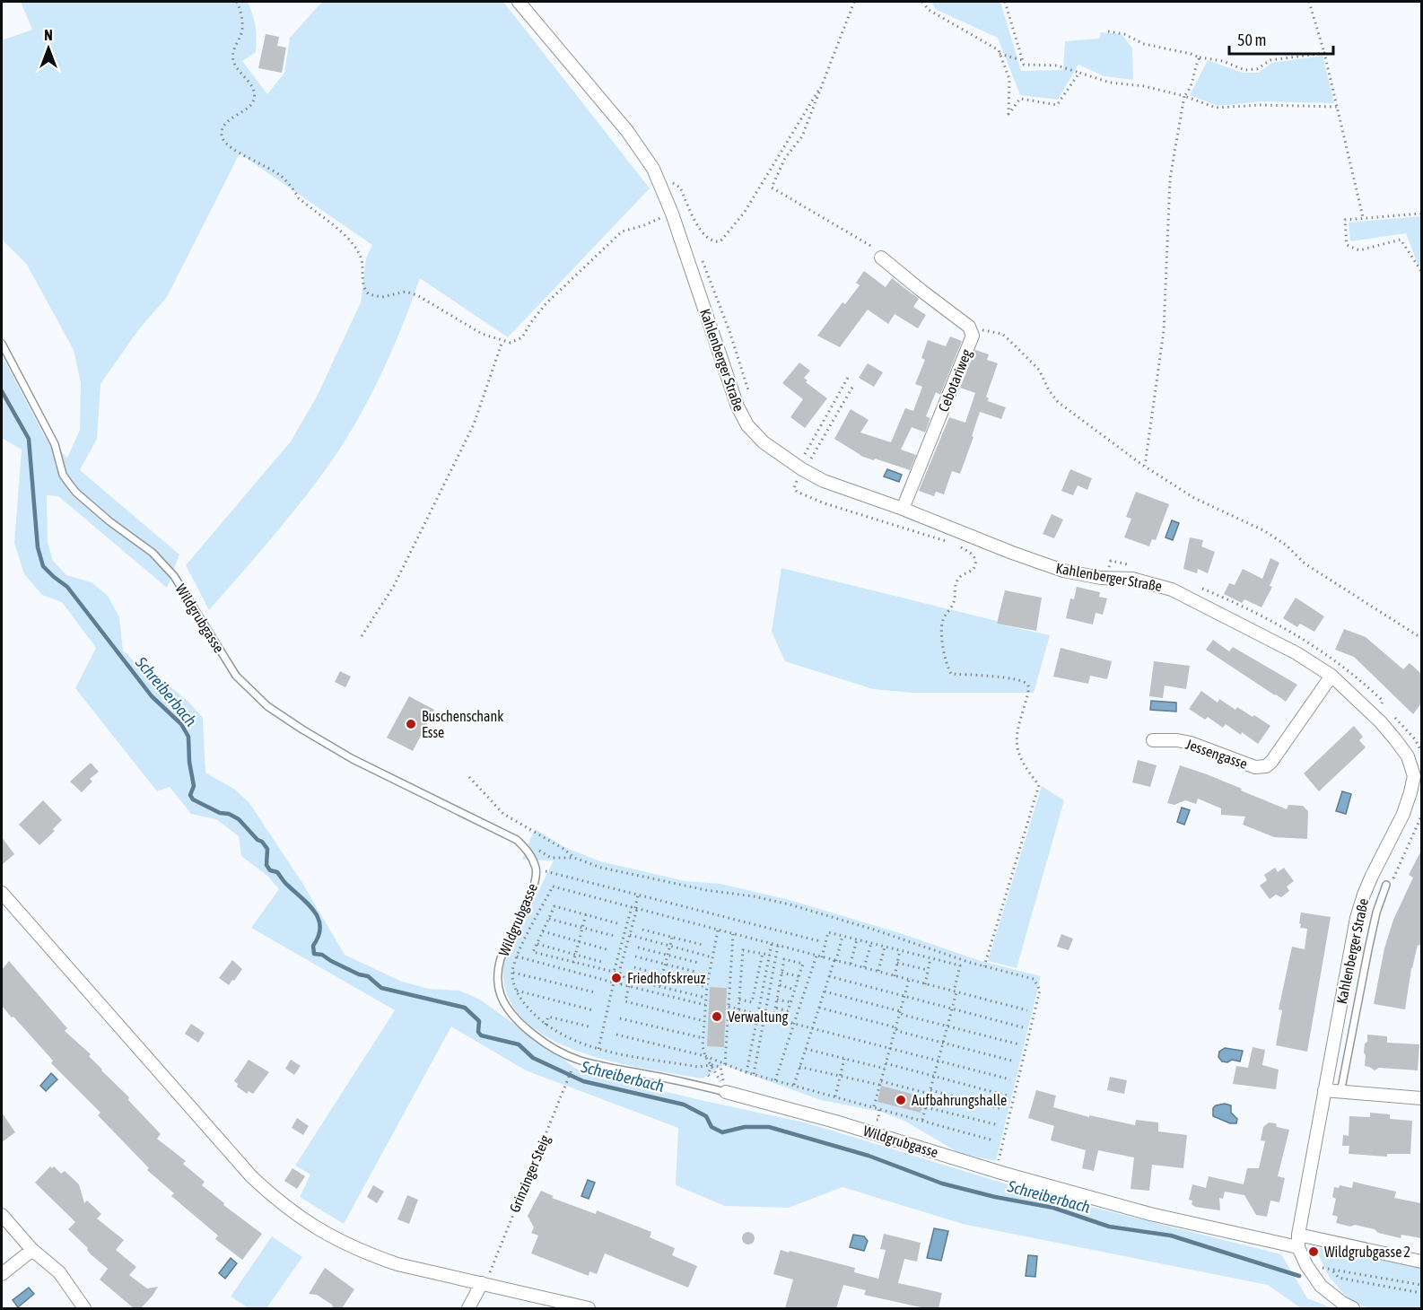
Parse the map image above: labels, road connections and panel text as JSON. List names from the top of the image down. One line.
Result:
{"streets":{"street":["Kahlenberger Straße","Cebotariweg","Wildgrubgasse","Jessengasse"],"path":["Grinzinger Steig"]},"crossings":[["Kahlenberger Straße","Cebotariweg"],["Kahlenberger Straße","Wildgrubgasse"],["Kahlenberger Straße","Jessengasse"]],"water":["Schreiberbach"],"places":["Buschenschank Esse","Friedhofskreuz","Verwaltung","Aufbahrungshalle","Wildgrubgasse 2"],"scale_bar":"50 m","north":"top"}
